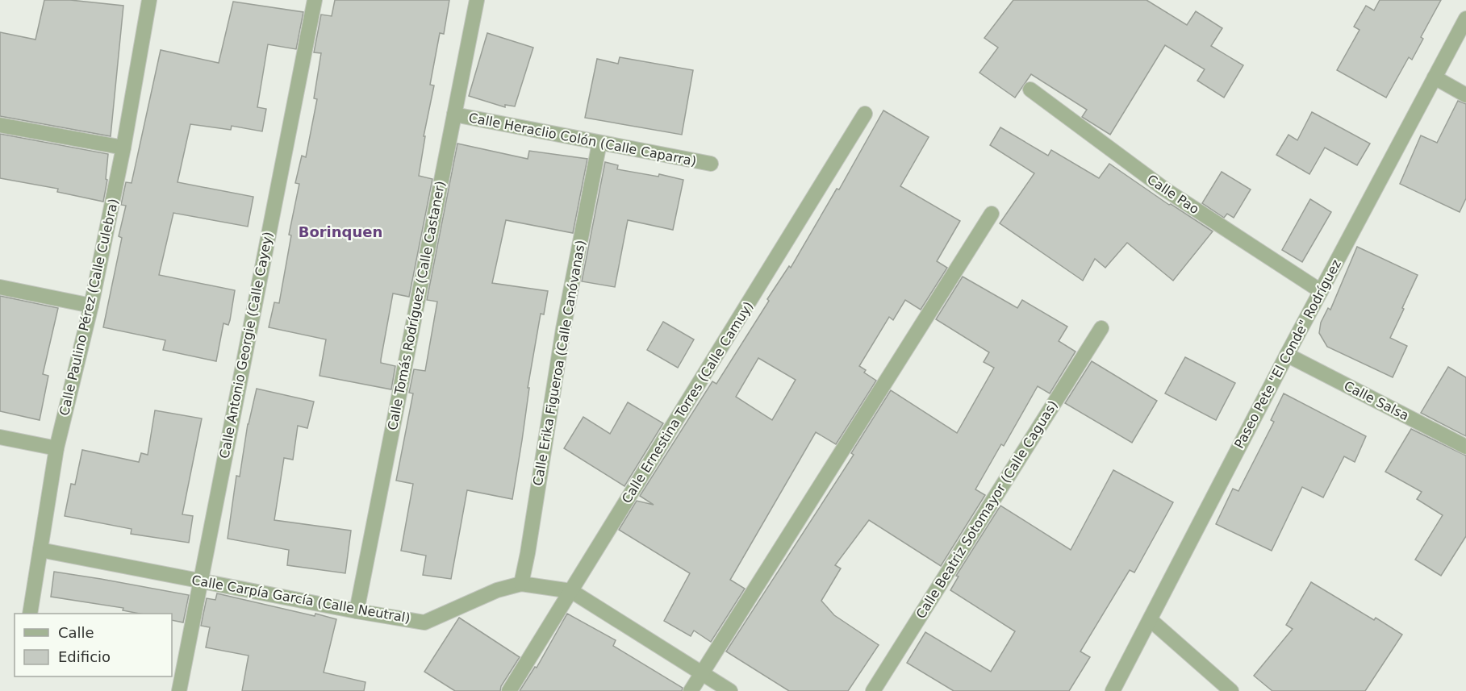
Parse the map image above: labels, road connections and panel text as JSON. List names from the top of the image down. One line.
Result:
{"streets":{"street":["Calle Heraclio Colón (Calle Caparra)","Calle Pao","Calle Tomás Rodríguez (Calle Castaner)","Calle Paulino Pérez (Calle Culebra)","Calle Antonio Georgie (Calle Cayey)","Paseo Pete \"El Conde\" Rodríguez","Calle Erika Figueroa (Calle Canóvanas)","Calle Salsa","Calle Ernestina Torres (Calle Camuy)","Calle Beatriz Sotomayor (Calle Caguas)","Calle Carpía García (Calle Neutral)"]},"crossings":[["Calle Heraclio Colón (Calle Caparra)","Calle Tomás Rodríguez (Calle Castaner)"],["Calle Heraclio Colón (Calle Caparra)","Calle Erika Figueroa (Calle Canóvanas)"],["Calle Pao","Paseo Pete \"El Conde\" Rodríguez"],["Calle Tomás Rodríguez (Calle Castaner)","Calle Carpía García (Calle Neutral)"],["Calle Paulino Pérez (Calle Culebra)","Calle Carpía García (Calle Neutral)"],["Calle Antonio Georgie (Calle Cayey)","Calle Carpía García (Calle Neutral)"],["Paseo Pete \"El Conde\" Rodríguez","Calle Salsa"],["Calle Erika Figueroa (Calle Canóvanas)","Calle Carpía García (Calle Neutral)"],["Calle Ernestina Torres (Calle Camuy)","Calle Carpía García (Calle Neutral)"]],"districts":["Borinquen"],"legend":["Calle","Edificio"]}
